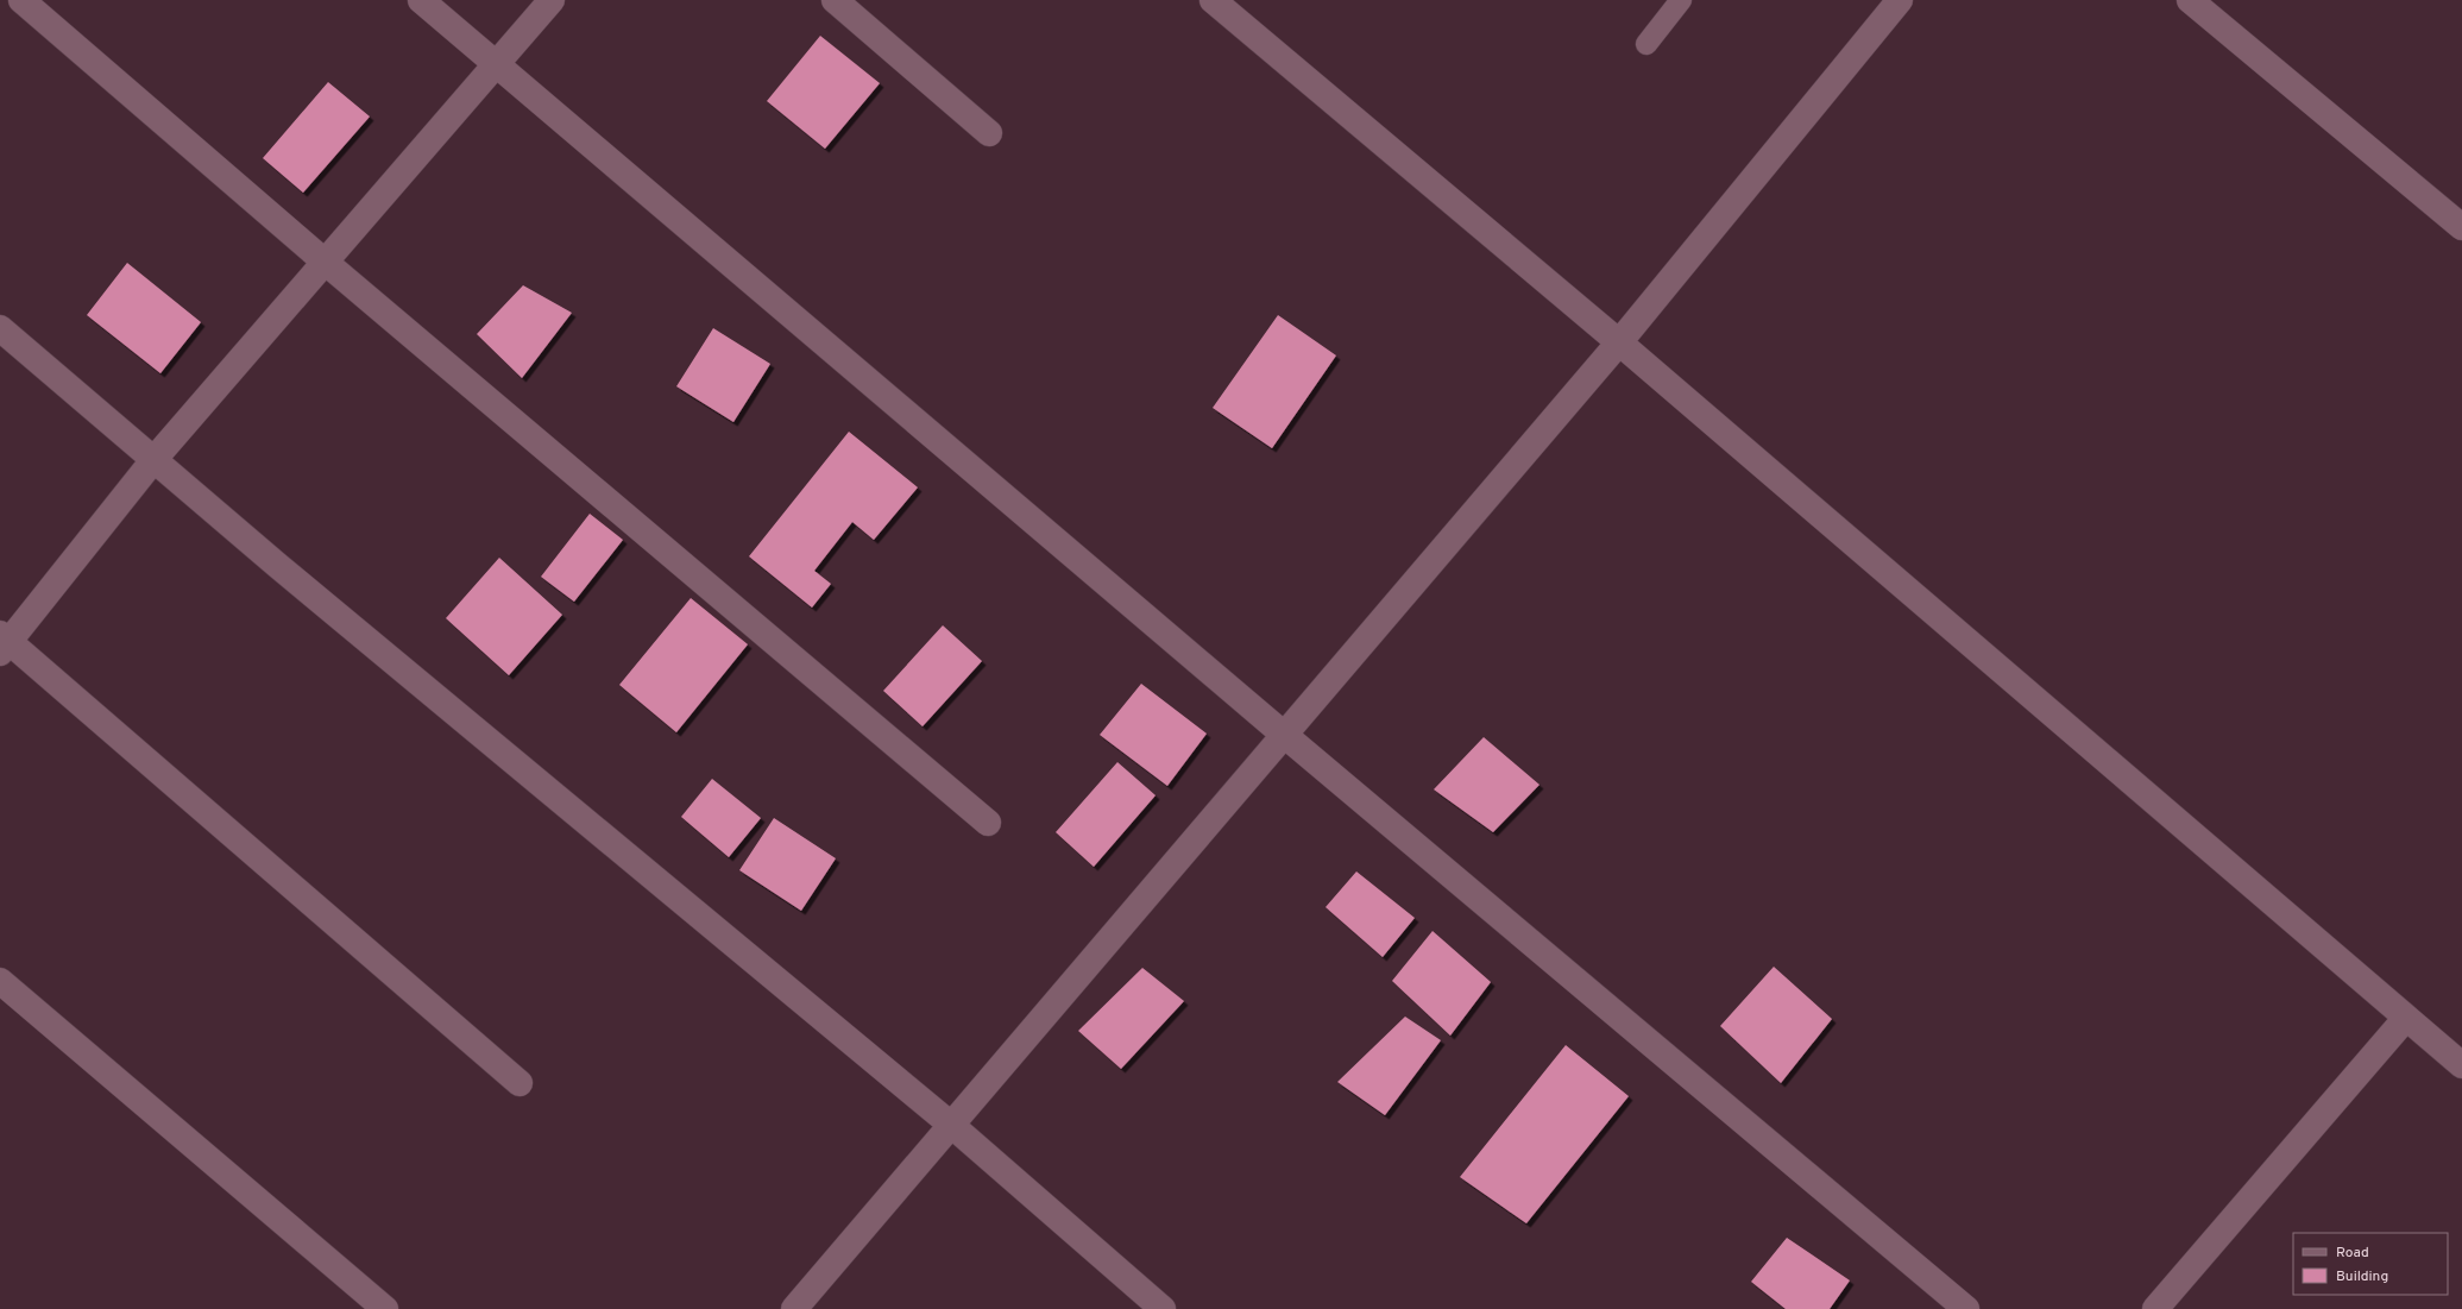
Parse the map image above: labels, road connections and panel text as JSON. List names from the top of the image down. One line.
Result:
{"legend":["Road","Building"]}
